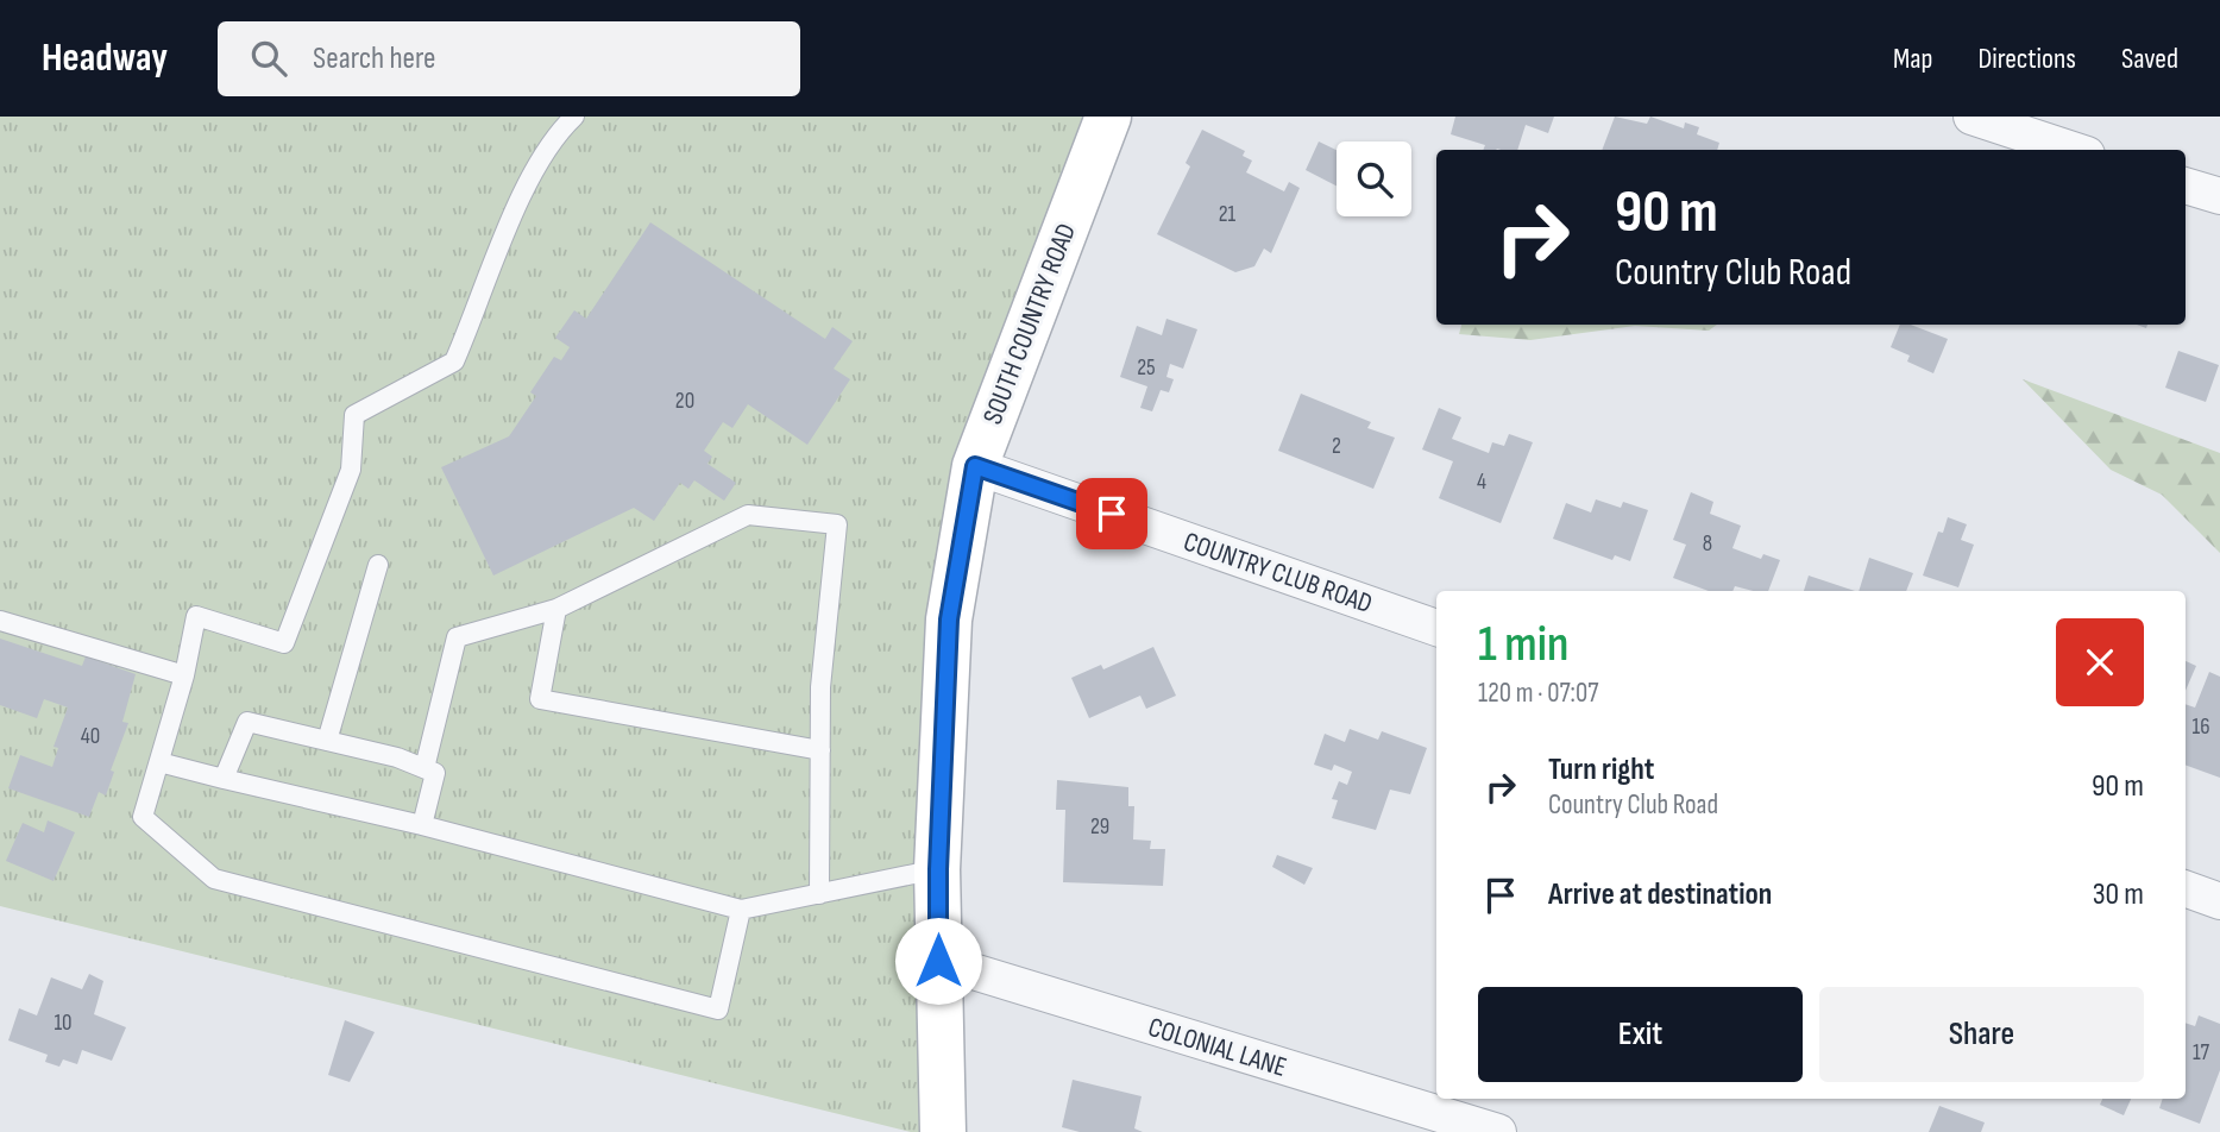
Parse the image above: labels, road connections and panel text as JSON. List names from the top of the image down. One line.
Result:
{"streets":{"main road":["SOUTH COUNTRY ROAD"],"street":["COUNTRY CLUB ROAD","COLONIAL LANE"]},"crossings":[["SOUTH COUNTRY ROAD","COUNTRY CLUB ROAD"],["SOUTH COUNTRY ROAD","COLONIAL LANE"]],"house_numbers":["21","25","20","2","4","8","16","40","29","10","17"],"page":{"header":"Headway","search":"Search here","nav":["Map","Directions","Saved"],"turn":["90 m","Country Club Road"],"heading":["1 min","120 m · 07:07"],"list":[{"name":"Turn right","note":"Country Club Road","value":"90 m"},{"name":"Arrive at destination","value":"30 m"}],"buttons":["Exit","Share"]}}
